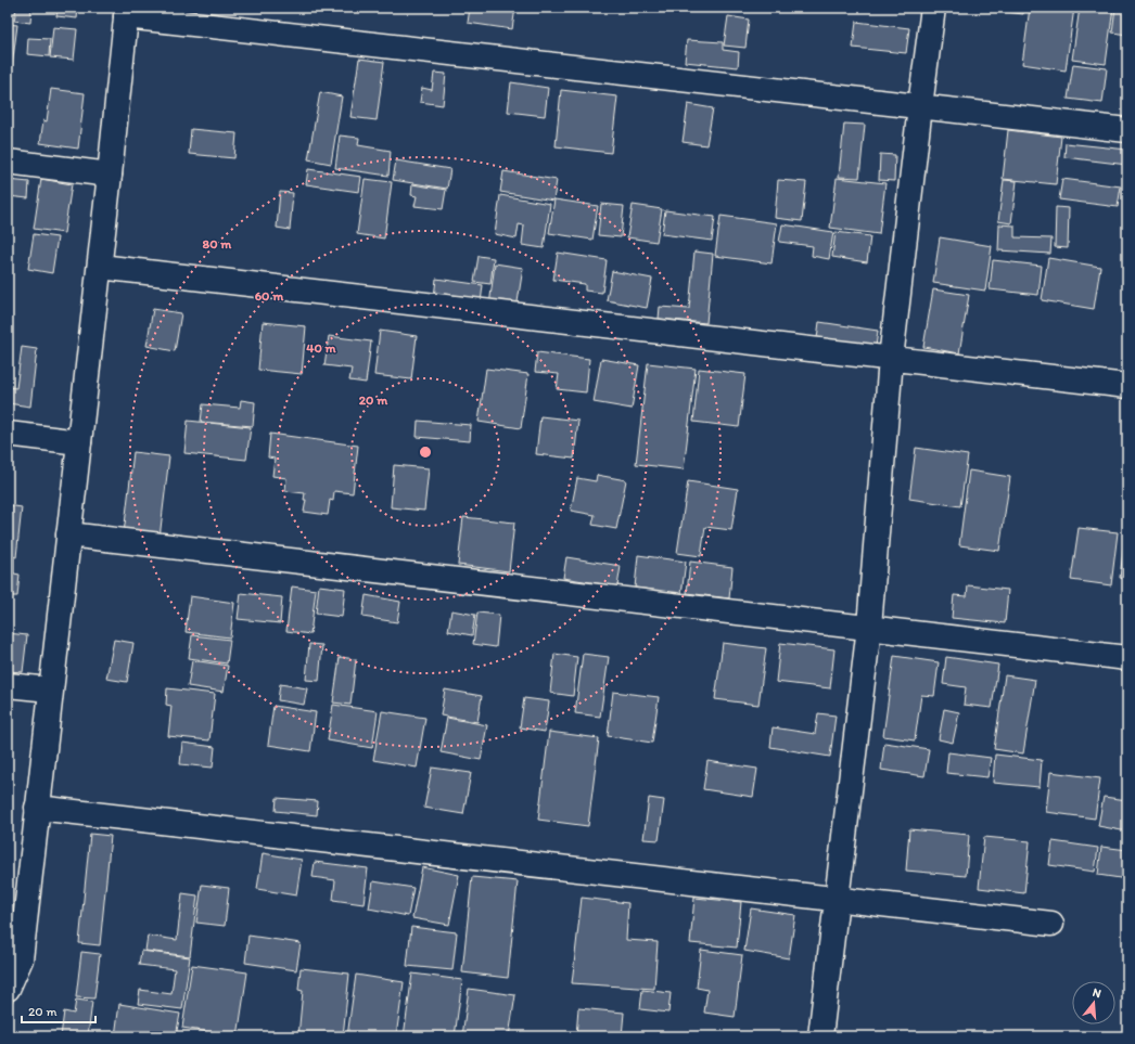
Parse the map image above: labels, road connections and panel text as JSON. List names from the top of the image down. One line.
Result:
{"scale_bar":"20 m","north":"top","rings":["80 m","60 m","40 m","20 m"]}
